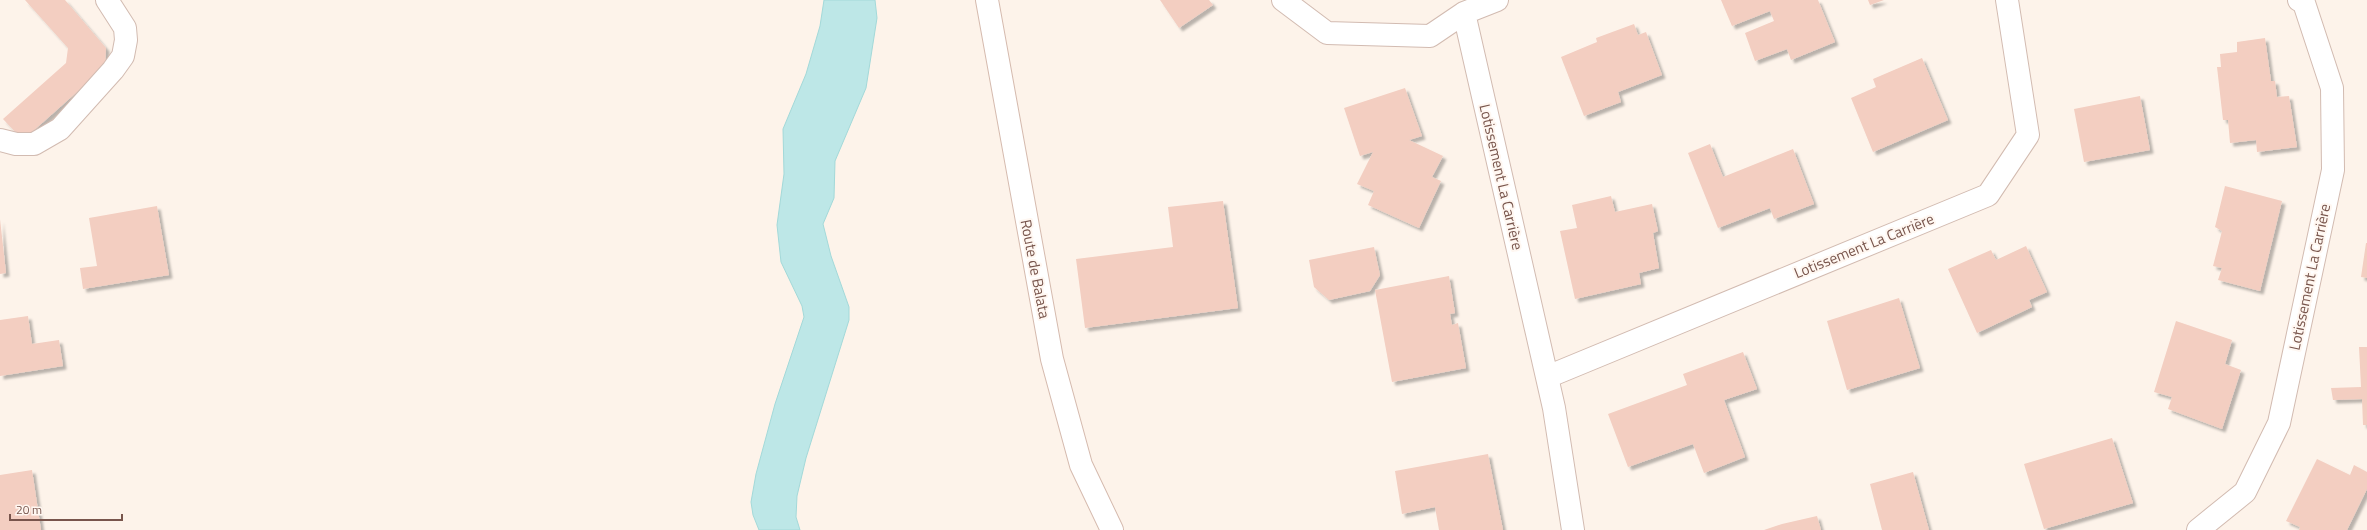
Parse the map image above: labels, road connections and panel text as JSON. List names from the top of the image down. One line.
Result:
{"streets":{"street":["Lotissement La Carrière","Route de Balata"]},"scale_bar":"20 m"}
